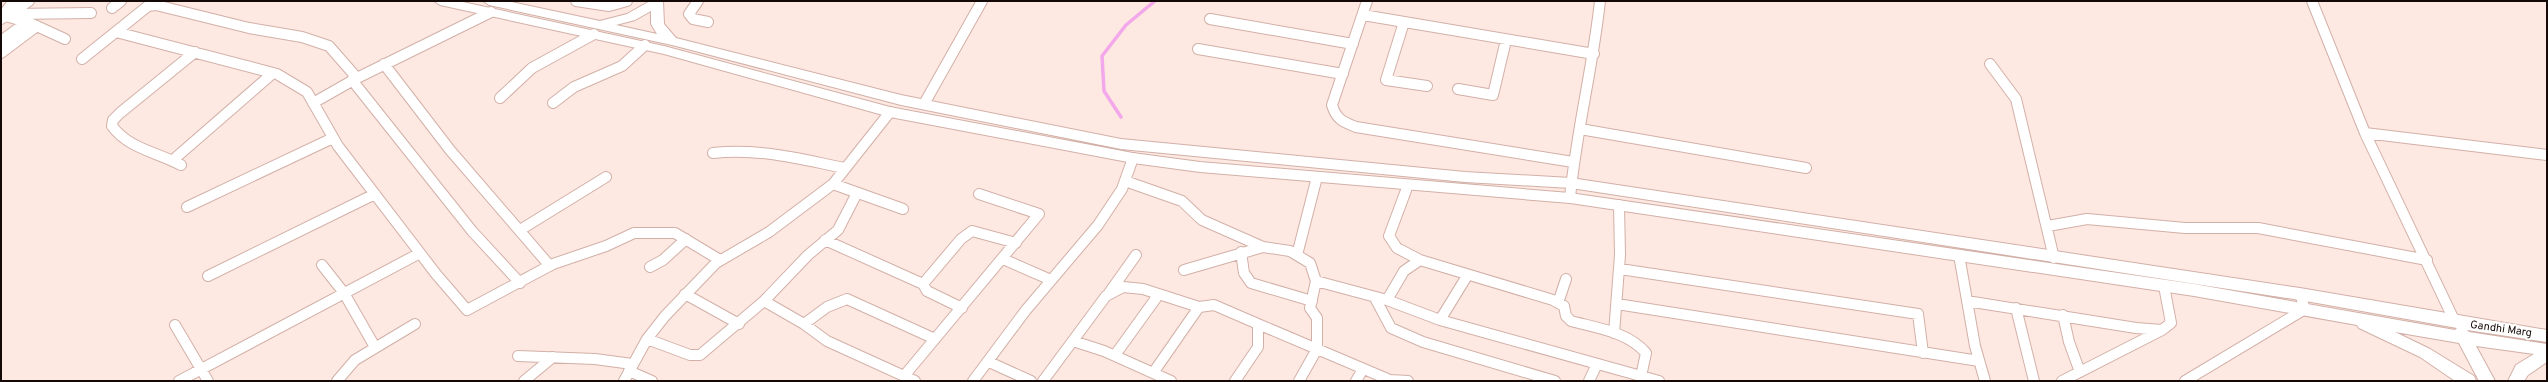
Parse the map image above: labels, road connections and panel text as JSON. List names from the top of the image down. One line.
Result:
{"streets":{"main road":["Gandhi Marg"]}}
